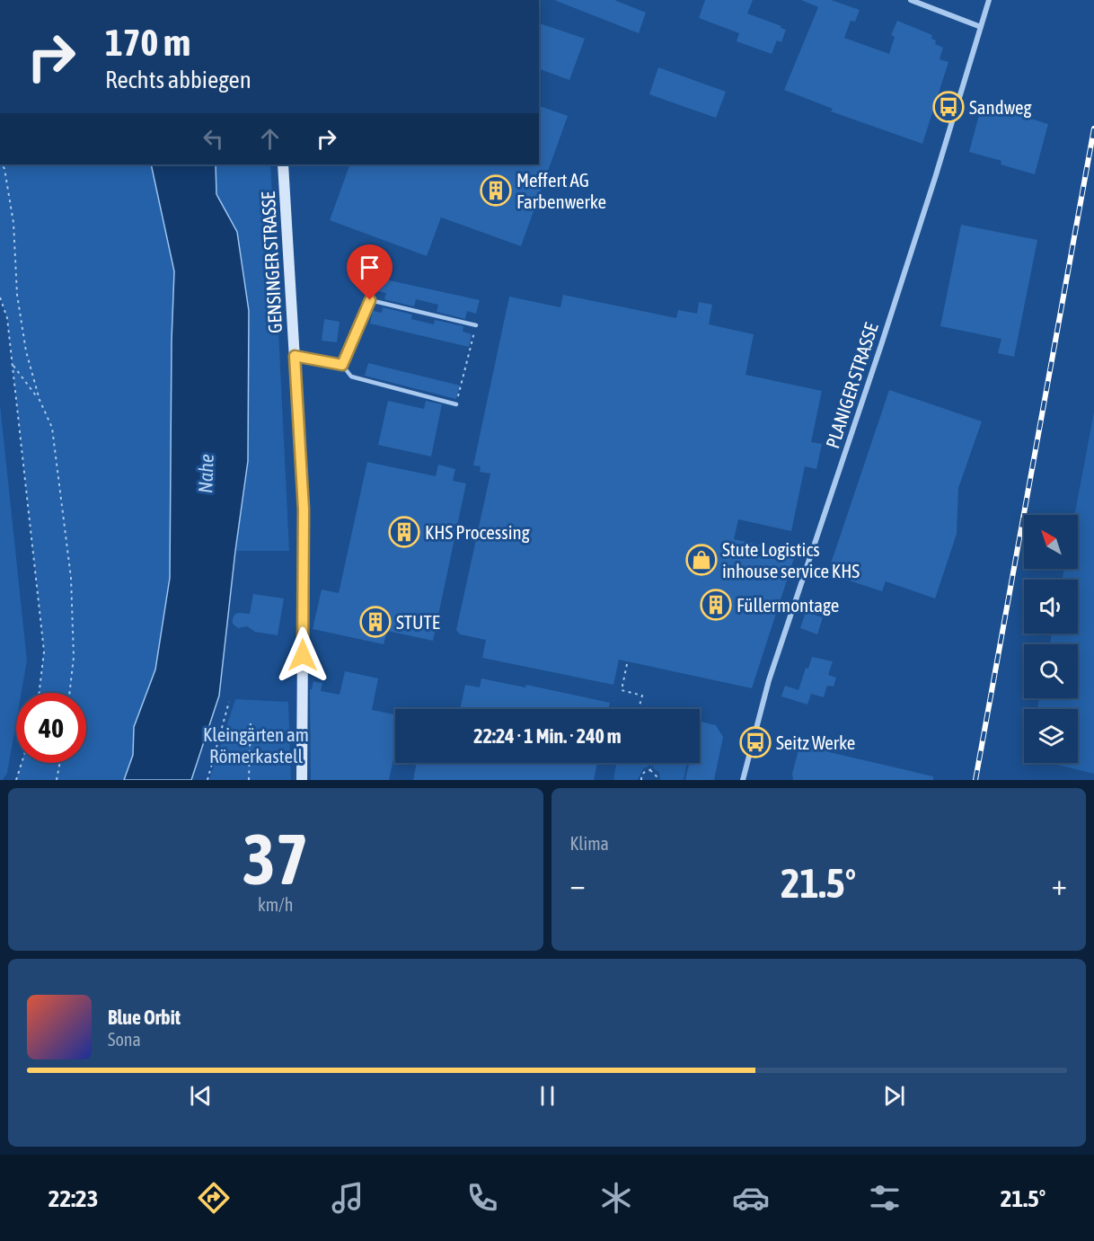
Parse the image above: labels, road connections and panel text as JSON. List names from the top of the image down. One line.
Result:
{"streets":{"street":["GENSINGER STRASSE","PLANIGER STRASSE"]},"water":["Nahe"],"parks":["Kleingärten am Römerkastell"],"places":{"bus stop":["Sandweg","Seitz Werke"],"building":["Meffert AG Farbenwerke","KHS Processing","Füllermontage","STUTE"],"shop":["Stute Logistics inhouse service KHS"]},"north":"top left","page":{"turn":["170 m","Rechts abbiegen"],"limit":"40","trip":"22:24 · 1 Min. · 240 m","tile":[["37","km/h"],"Klima"],"heat":["−","21.5°","+"],"song":["Blue Orbit","Sona"],"tabs":["22:23","21.5°"]}}
